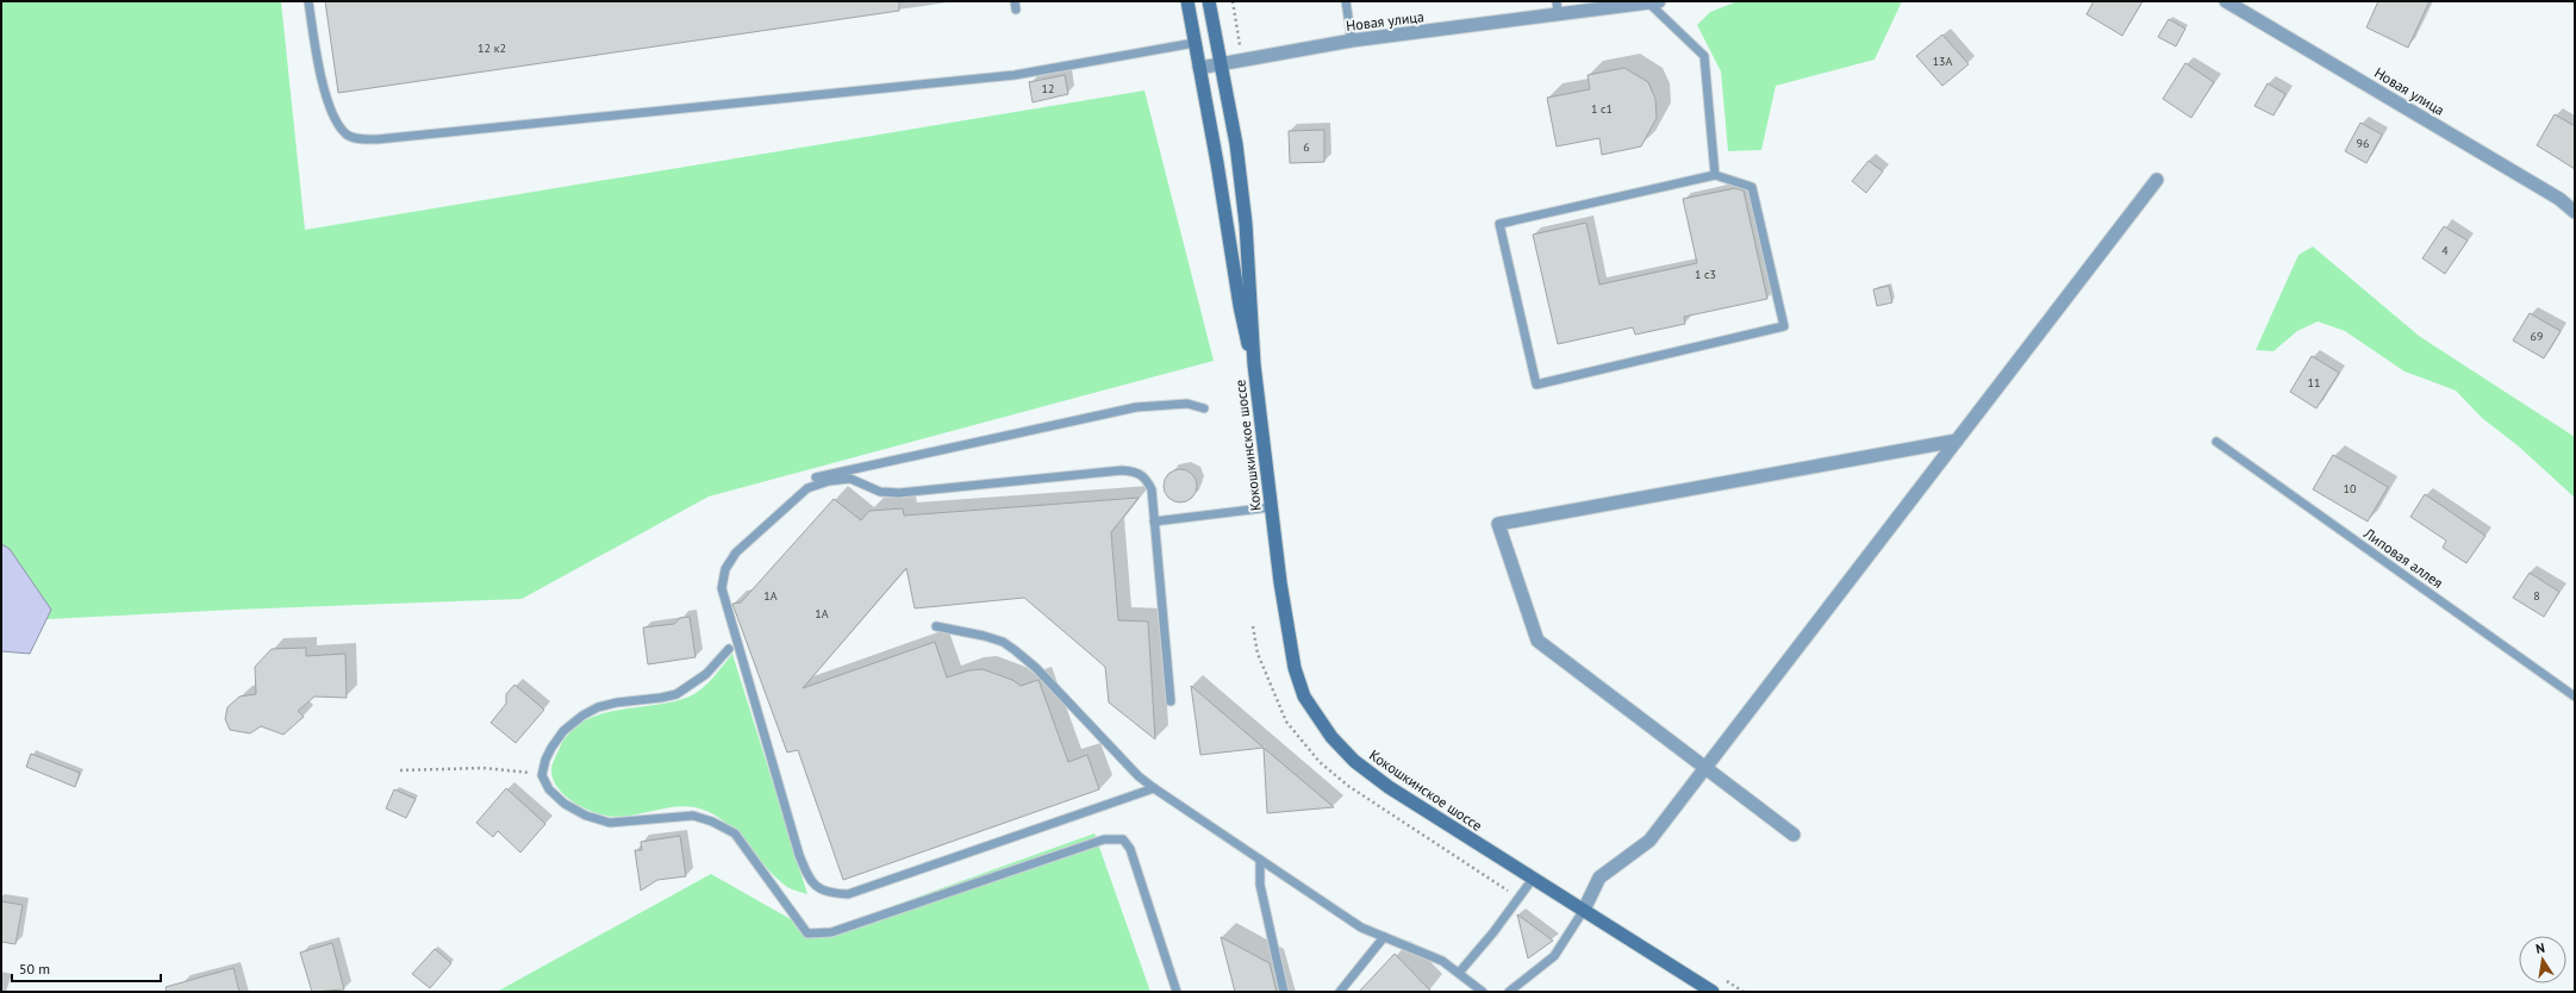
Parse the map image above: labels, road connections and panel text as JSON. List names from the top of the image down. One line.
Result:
{"streets":{"main road":["Кокошкинское шоссе"],"street":["Новая улица"],"lane":["Липовая аллея"]},"house_numbers":["12 к2","13А","12","1 с1","96","6","4","1 с3","69","11","10","1А","8","1А"],"scale_bar":"50 m","north":"top"}
